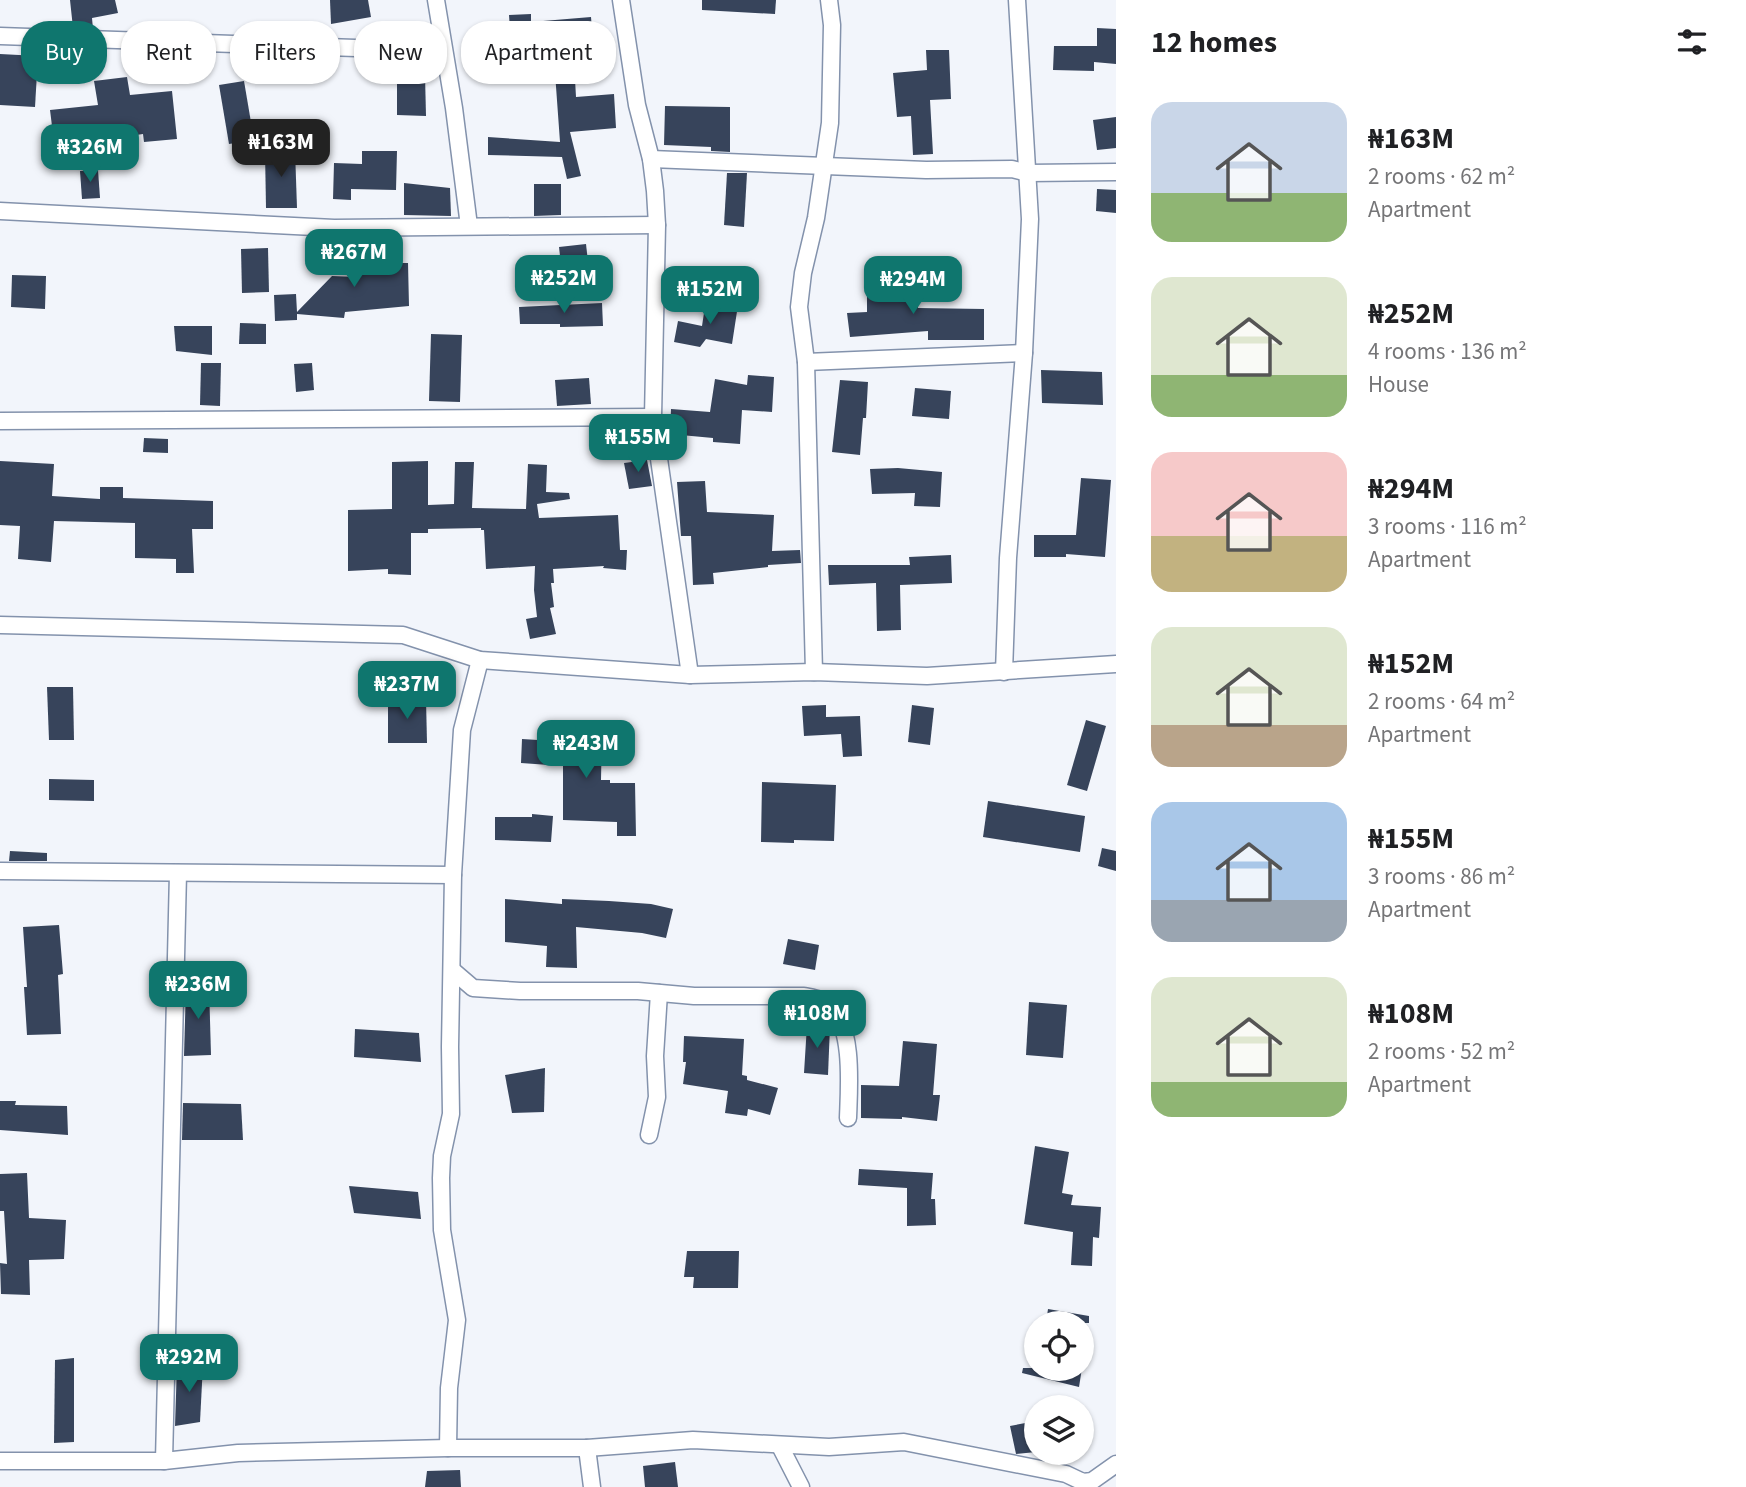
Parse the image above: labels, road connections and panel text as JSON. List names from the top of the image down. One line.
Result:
{"page":{"heading":"12 homes","chip":["Buy","Rent","Filters","New","Apartment"],"list":[{"name":"₦163M","note":"2 rooms · 62 m² · Apartment"},{"name":"₦252M","note":"4 rooms · 136 m² · House"},{"name":"₦294M","note":"3 rooms · 116 m² · Apartment"},{"name":"₦152M","note":"2 rooms · 64 m² · Apartment"},{"name":"₦155M","note":"3 rooms · 86 m² · Apartment"},{"name":"₦108M","note":"2 rooms · 52 m² · Apartment"}],"price":["₦163M","₦326M","₦267M","₦252M","₦294M","₦152M","₦155M","₦237M","₦243M","₦236M","₦108M","₦292M"]}}
